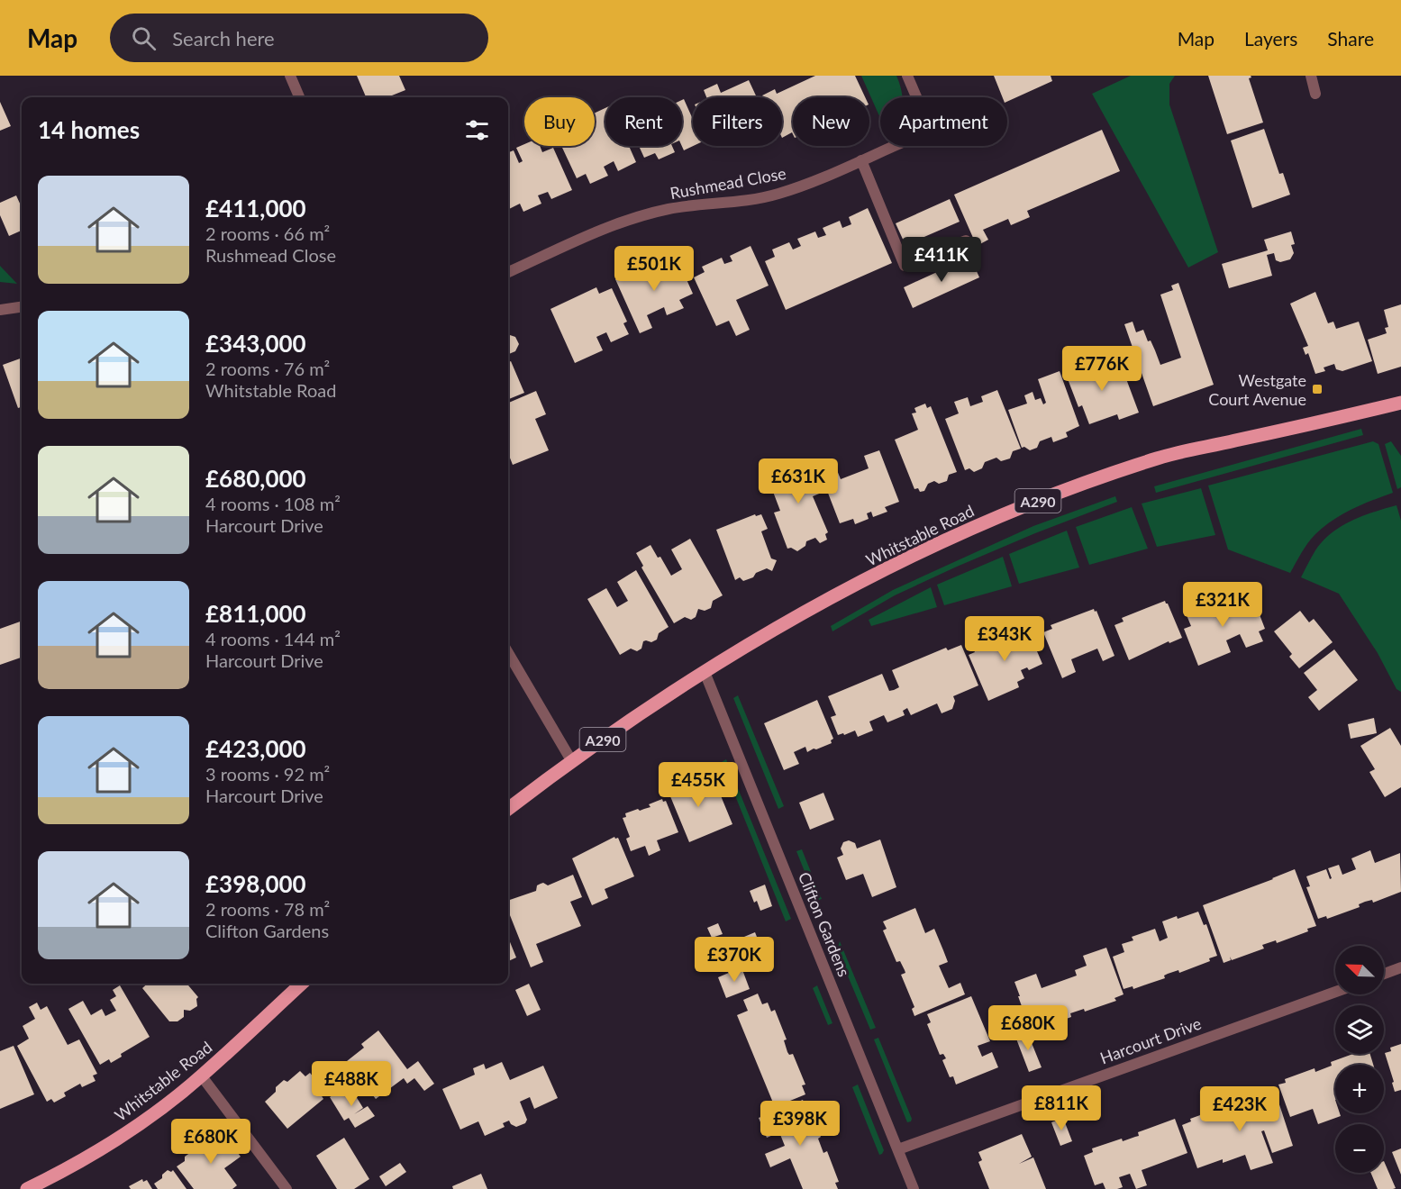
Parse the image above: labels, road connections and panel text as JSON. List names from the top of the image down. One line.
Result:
{"streets":{"main road":["A290","Whitstable Road"],"street":["Rushmead Close","Clifton Gardens","Harcourt Drive"]},"crossings":[["Whitstable Road","Clifton Gardens"],["Clifton Gardens","Harcourt Drive"]],"places":{"transit":["Westgate Court Avenue"]},"north":"top left","page":{"header":"Map","search":"Search here","nav":["Map","Layers","Share"],"chip":["Buy","Rent","Filters","New","Apartment"],"heading":"14 homes","list":[{"name":"£411,000","note":"2 rooms · 66 m² · Rushmead Close"},{"name":"£343,000","note":"2 rooms · 76 m² · Whitstable Road"},{"name":"£680,000","note":"4 rooms · 108 m² · Harcourt Drive"},{"name":"£811,000","note":"4 rooms · 144 m² · Harcourt Drive"},{"name":"£423,000","note":"3 rooms · 92 m² · Harcourt Drive"},{"name":"£398,000","note":"2 rooms · 78 m² · Clifton Gardens"}],"price":["£411K","£501K","£776K","£631K","£321K","£343K","£455K","£370K","£680K","£488K","£811K","£423K","£398K","£680K"],"map_buttons":["+","−"]}}
